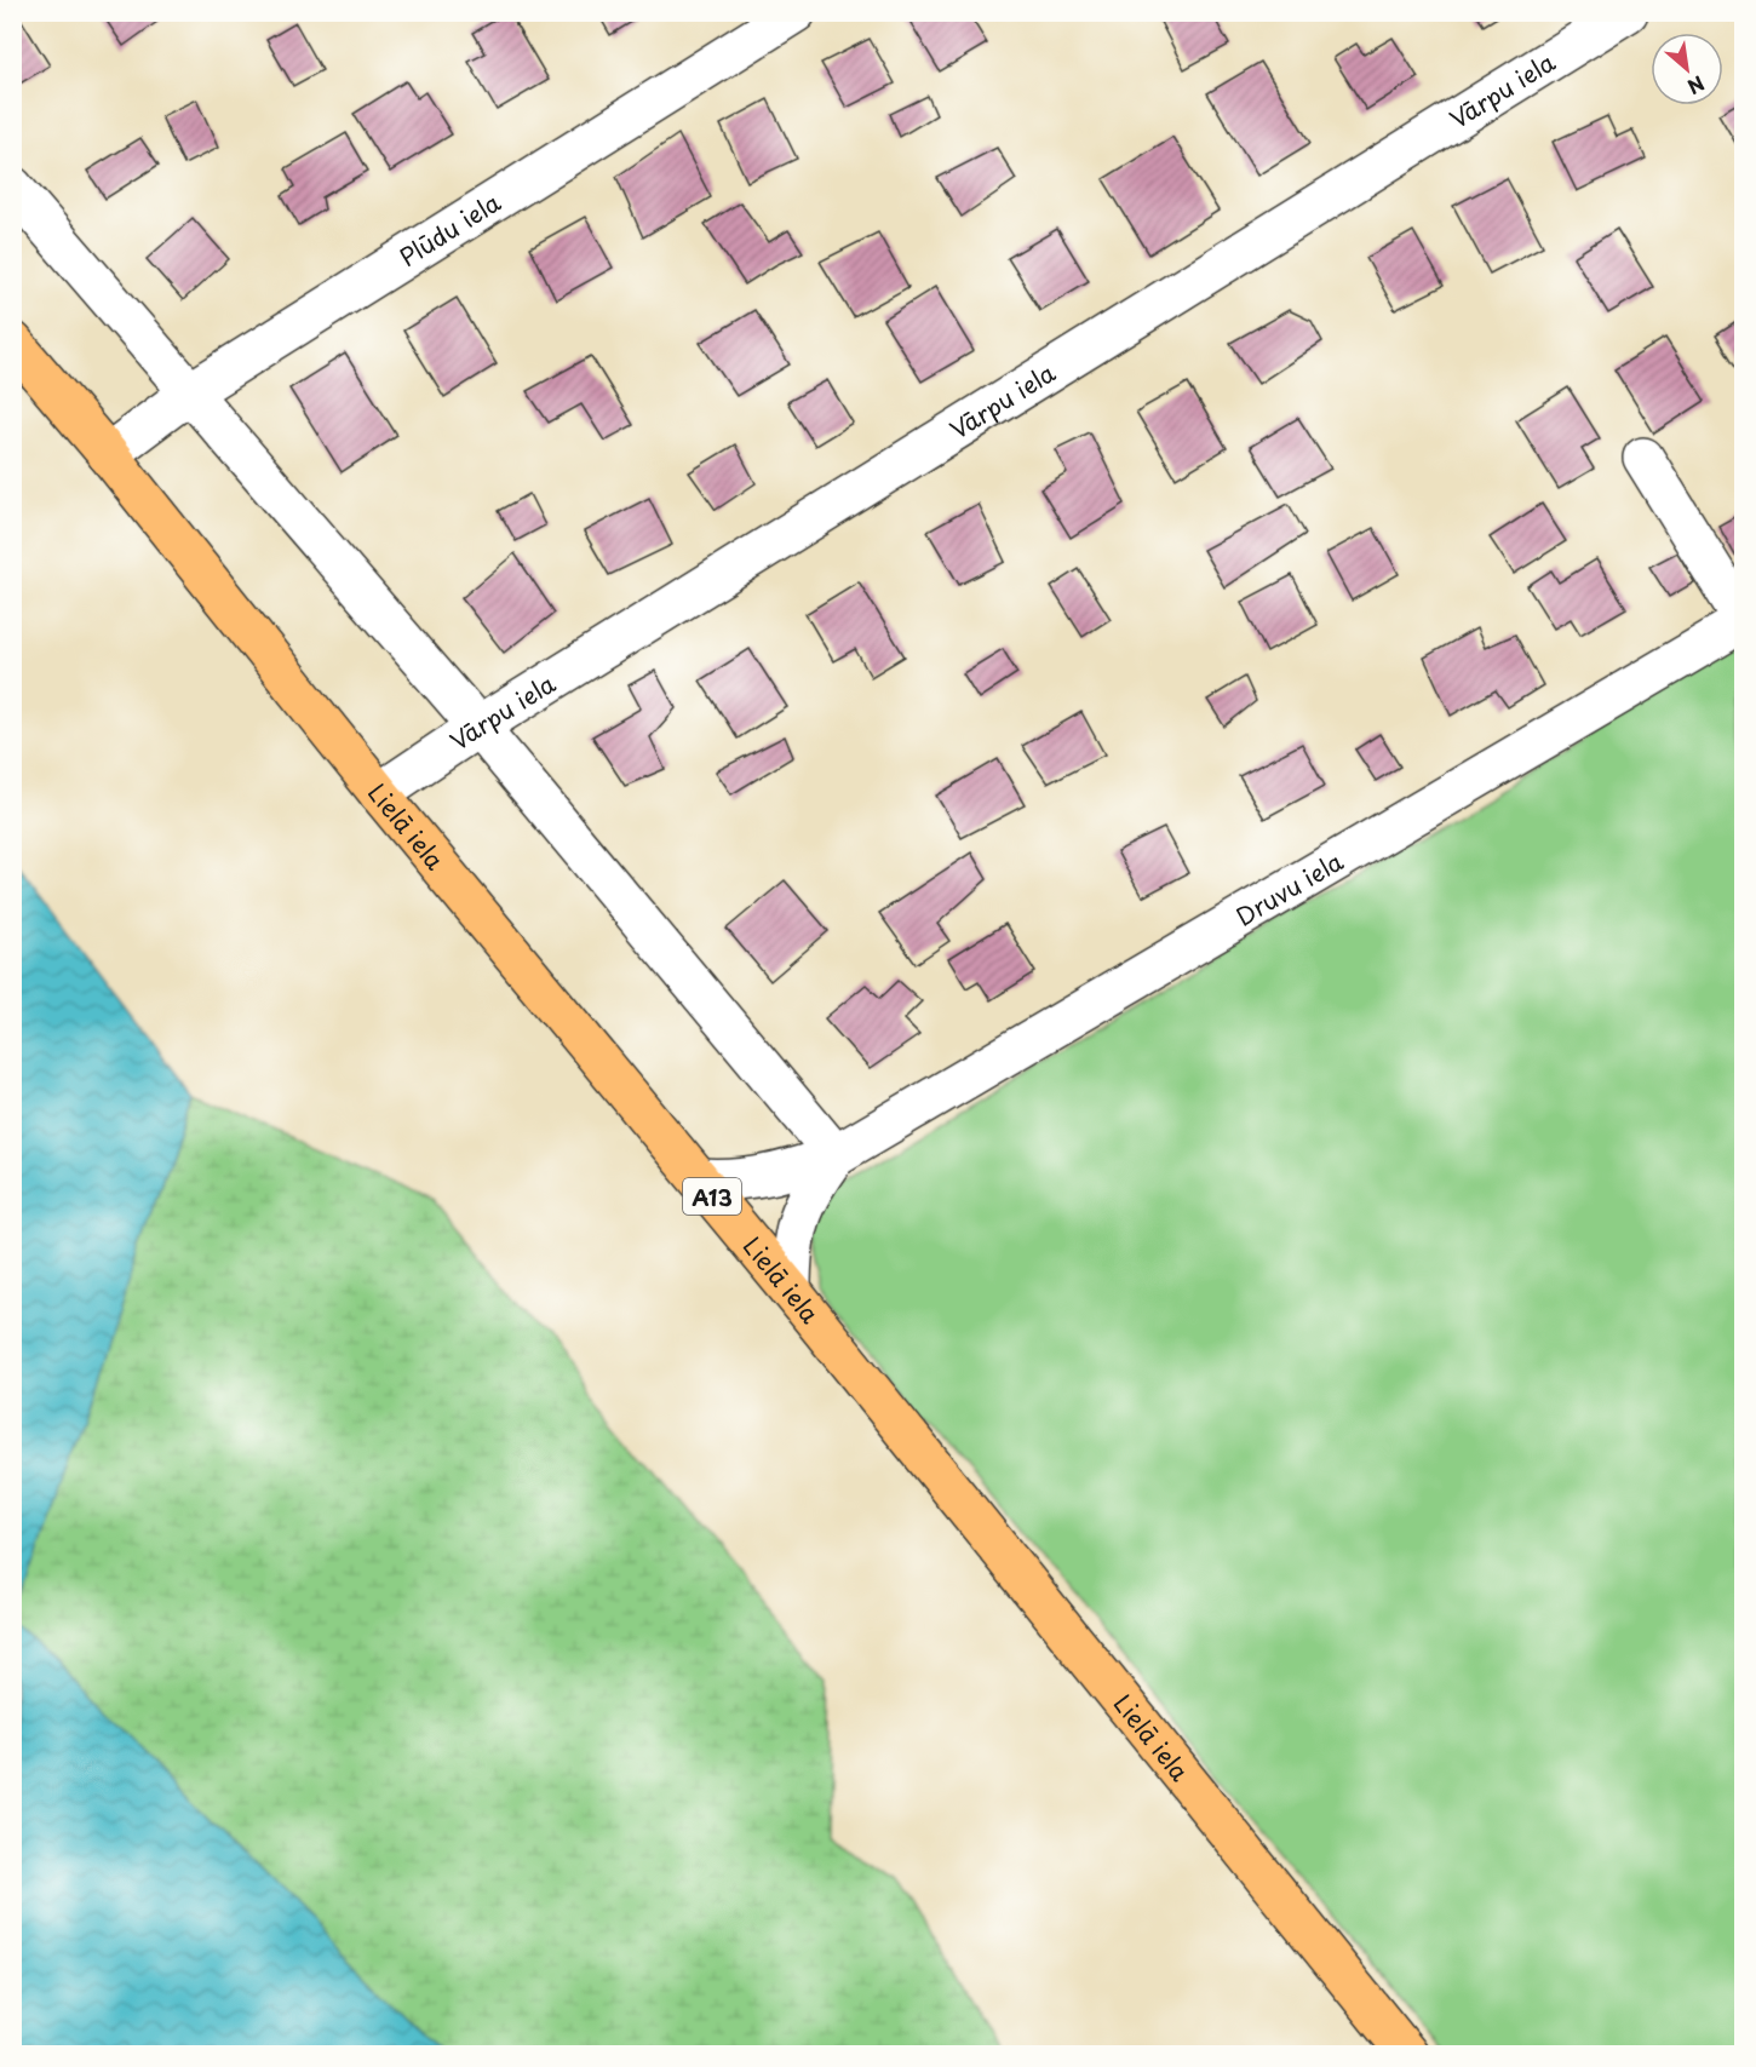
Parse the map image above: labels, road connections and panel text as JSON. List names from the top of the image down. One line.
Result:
{"streets":{"main road":["Lielā iela","A13"],"street":["Vārpu iela","Plūdu iela","Druvu iela"]},"crossings":[["Vārpu iela","Lielā iela"],["Plūdu iela","Lielā iela"],["Lielā iela","Druvu iela"]],"north":"bottom right"}
